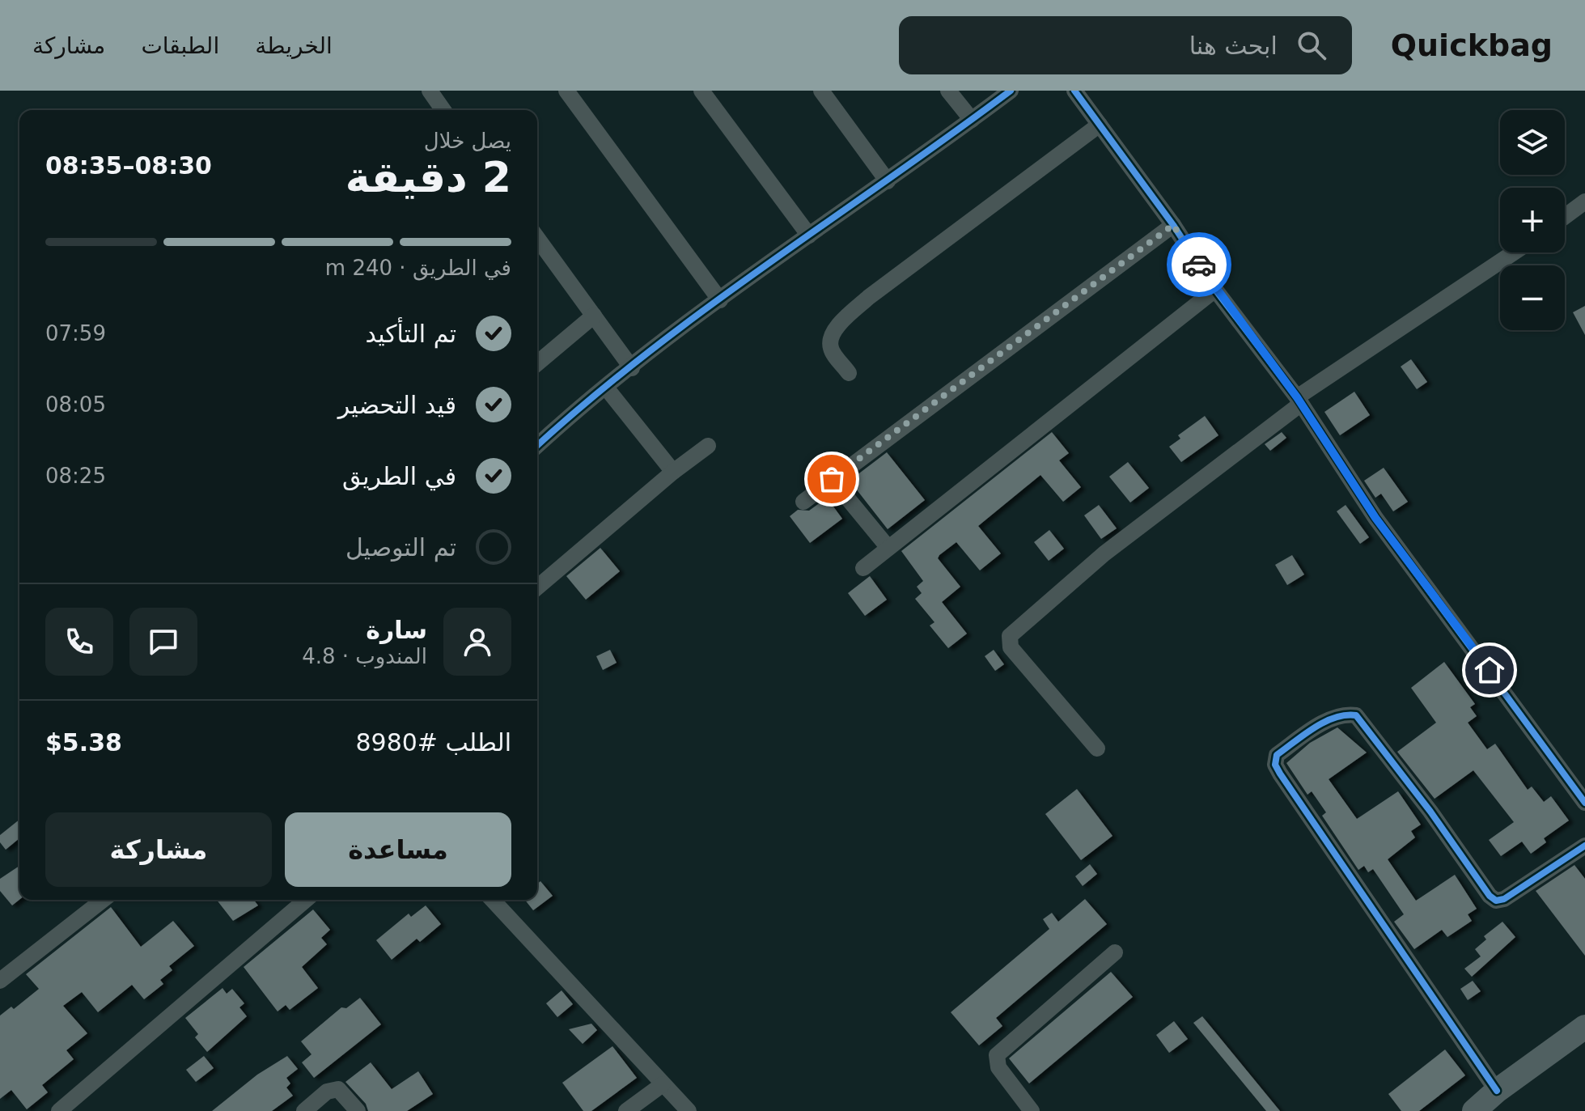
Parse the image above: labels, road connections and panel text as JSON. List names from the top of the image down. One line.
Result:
{"page":{"header":"Quickbag","search":"ابحث هنا","nav":["الخريطة","الطبقات","مشاركة"],"map_buttons":["+","−"],"heading":["2 دقيقة","يصل خلال","08:30–08:35"],"panel":["سارة","المندوب · 4.8","الطلب #8980","$5.38"],"bar":"في الطريق · 240 m","list":[["تم التأكيد","07:59"],["قيد التحضير","08:05"],["في الطريق","08:25"],"تم التوصيل"],"buttons":["مساعدة","مشاركة"]}}
